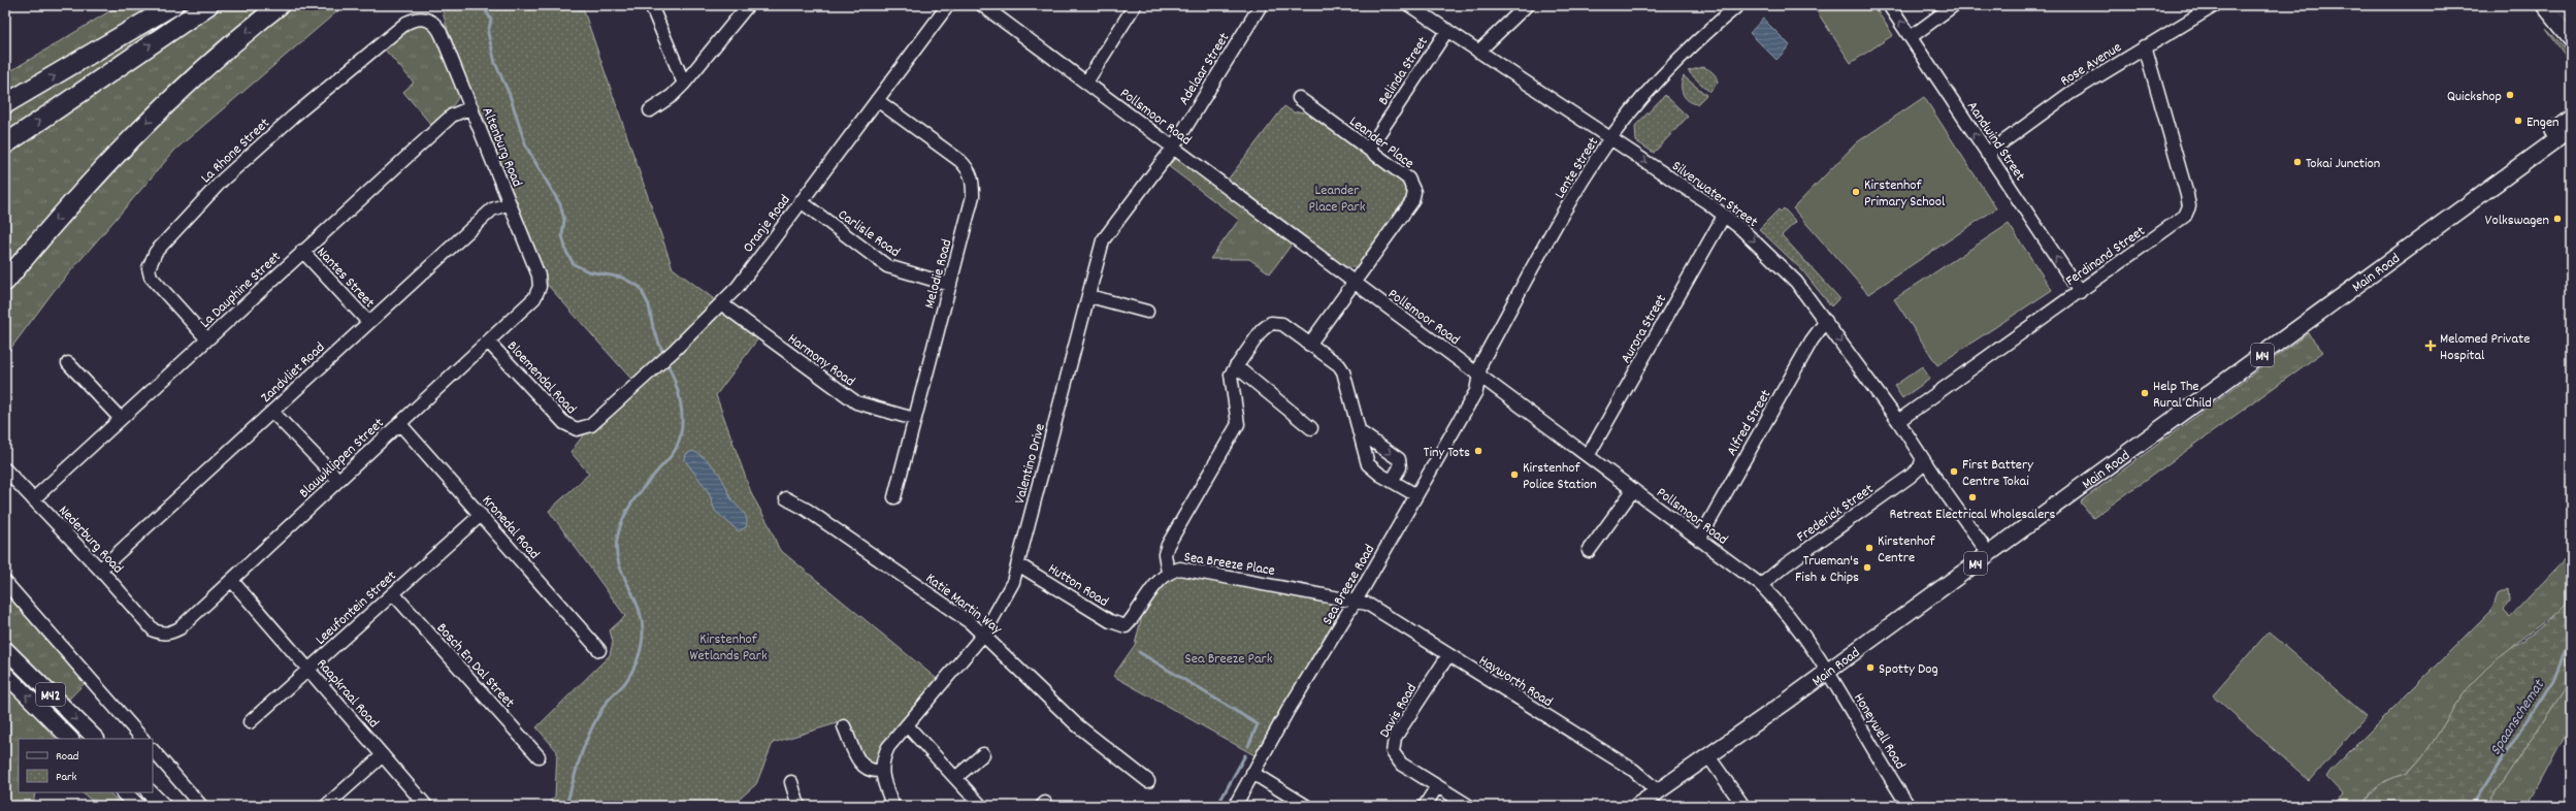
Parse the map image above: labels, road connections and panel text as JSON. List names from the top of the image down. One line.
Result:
{"streets":{"main road":["Main Road","M4","M42"],"street":["Rose Avenue","Adelaar Street","Belinda Street","Pollsmoor Road","Aandwind Street","Leander Place","Altenburg Road","La Rhone Street","Lente Street","Silverwater Street","Oranje Road","Carlisle Road","Ferdinand Street","Melodie Road","Nantes Street","La Dauphine Street","Aurora Street","Harmony Road","Zandvliet Road","Bloemendal Road","Alfred Street","Blauwklippen Street","Valentino Drive","Frederick Street","Kronedal Road","Nederburg Road","Sea Breeze Place","Hutton Road","Sea Breeze Road","Katie Martin Way","Leeufontein Street","Bosch En Dal Street","Hayworth Road","Raapkraal Road","Davis Road","Honeywell Road"]},"crossings":[["Rose Avenue","Aandwind Street"],["Rose Avenue","Ferdinand Street"],["Adelaar Street","Pollsmoor Road"],["Adelaar Street","Valentino Drive"],["Belinda Street","Leander Place"],["Belinda Street","Silverwater Street"],["Pollsmoor Road","Leander Place"],["Pollsmoor Road","Lente Street"],["Pollsmoor Road","Main Road"],["Pollsmoor Road","Aurora Street"],["Pollsmoor Road","Alfred Street"],["Pollsmoor Road","Valentino Drive"],["Pollsmoor Road","Frederick Street"],["Pollsmoor Road","Sea Breeze Road"],["Pollsmoor Road","Honeywell Road"],["Aandwind Street","Ferdinand Street"],["Altenburg Road","La Rhone Street"],["Altenburg Road","La Dauphine Street"],["Altenburg Road","Zandvliet Road"],["Altenburg Road","Blauwklippen Street"],["La Rhone Street","La Dauphine Street"],["Lente Street","Silverwater Street"],["Lente Street","Sea Breeze Road"],["Silverwater Street","Ferdinand Street"],["Silverwater Street","Main Road"],["Silverwater Street","Aurora Street"],["Silverwater Street","Alfred Street"],["Silverwater Street","Frederick Street"],["Oranje Road","Carlisle Road"],["Oranje Road","Melodie Road"],["Oranje Road","Harmony Road"],["Oranje Road","Bloemendal Road"],["Carlisle Road","Melodie Road"],["Main Road","Hayworth Road"],["Main Road","Honeywell Road"],["Melodie Road","Harmony Road"],["Nantes Street","La Dauphine Street"],["Nantes Street","Zandvliet Road"],["La Dauphine Street","Nederburg Road"],["Zandvliet Road","Nederburg Road"],["Bloemendal Road","Blauwklippen Street"],["Blauwklippen Street","Kronedal Road"],["Blauwklippen Street","Nederburg Road"],["Blauwklippen Street","Raapkraal Road"],["Valentino Drive","Hutton Road"],["Valentino Drive","Katie Martin Way"],["Kronedal Road","Leeufontein Street"],["Sea Breeze Place","Hutton Road"],["Sea Breeze Place","Sea Breeze Road"],["Sea Breeze Place","Hayworth Road"],["Sea Breeze Road","Hayworth Road"],["Leeufontein Street","Bosch En Dal Street"],["Leeufontein Street","Raapkraal Road"],["Hayworth Road","Davis Road"]],"one_way":["Aandwind Street","Silverwater Street"],"water":["Spaanschemat"],"parks":["Leander Place Park","Kirstenhof Wetlands Park","Sea Breeze Park"],"places":{"other":["Quickshop","Engen","Tokai Junction","Kirstenhof Primary School","Volkswagen","Help The Rural Child","Tiny Tots","First Battery Centre Tokai","Kirstenhof Police Station","Retreat Electrical Wholesalers","Kirstenhof Centre","Trueman's Fish & Chips","Spotty Dog"],"health":["Melomed Private Hospital"]},"legend":["Road","Park"]}
